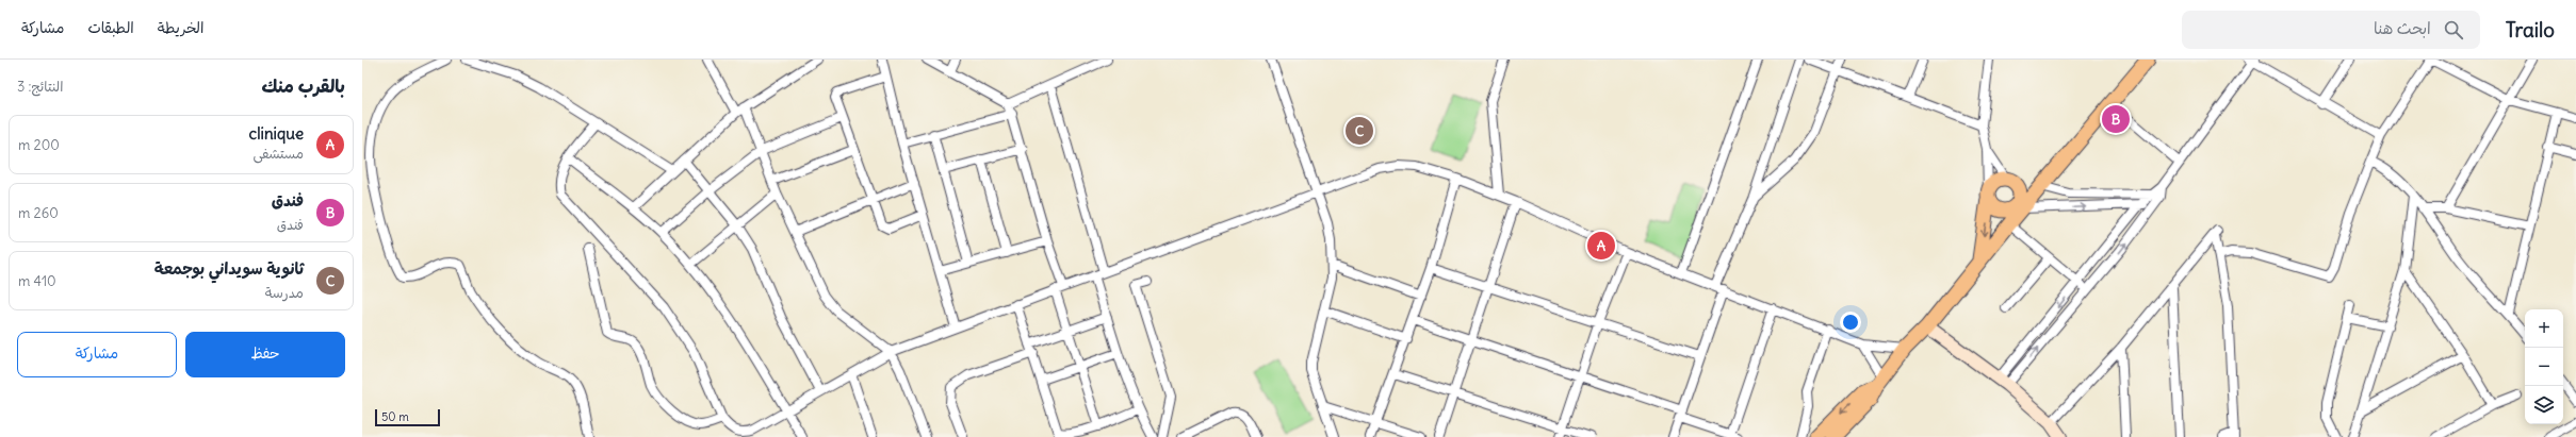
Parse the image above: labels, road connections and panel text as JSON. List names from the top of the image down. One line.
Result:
{"scale_bar":"50 m","page":{"header":"Trailo","search":"ابحث هنا","nav":["الخريطة","الطبقات","مشاركة"],"heading":["بالقرب منك","النتائج: 3"],"pins":["B","C","A"],"list":[{"mark":"A","name":"clinique","note":"مستشفى","value":"200 m"},{"mark":"B","name":"فندق","note":"فندق","value":"260 m"},{"mark":"C","name":"ثانوية سويداني بوجمعة","note":"مدرسة","value":"410 m"}],"map_buttons":["+","−"],"buttons":["حفظ","مشاركة"],"scale":"50 m"}}
